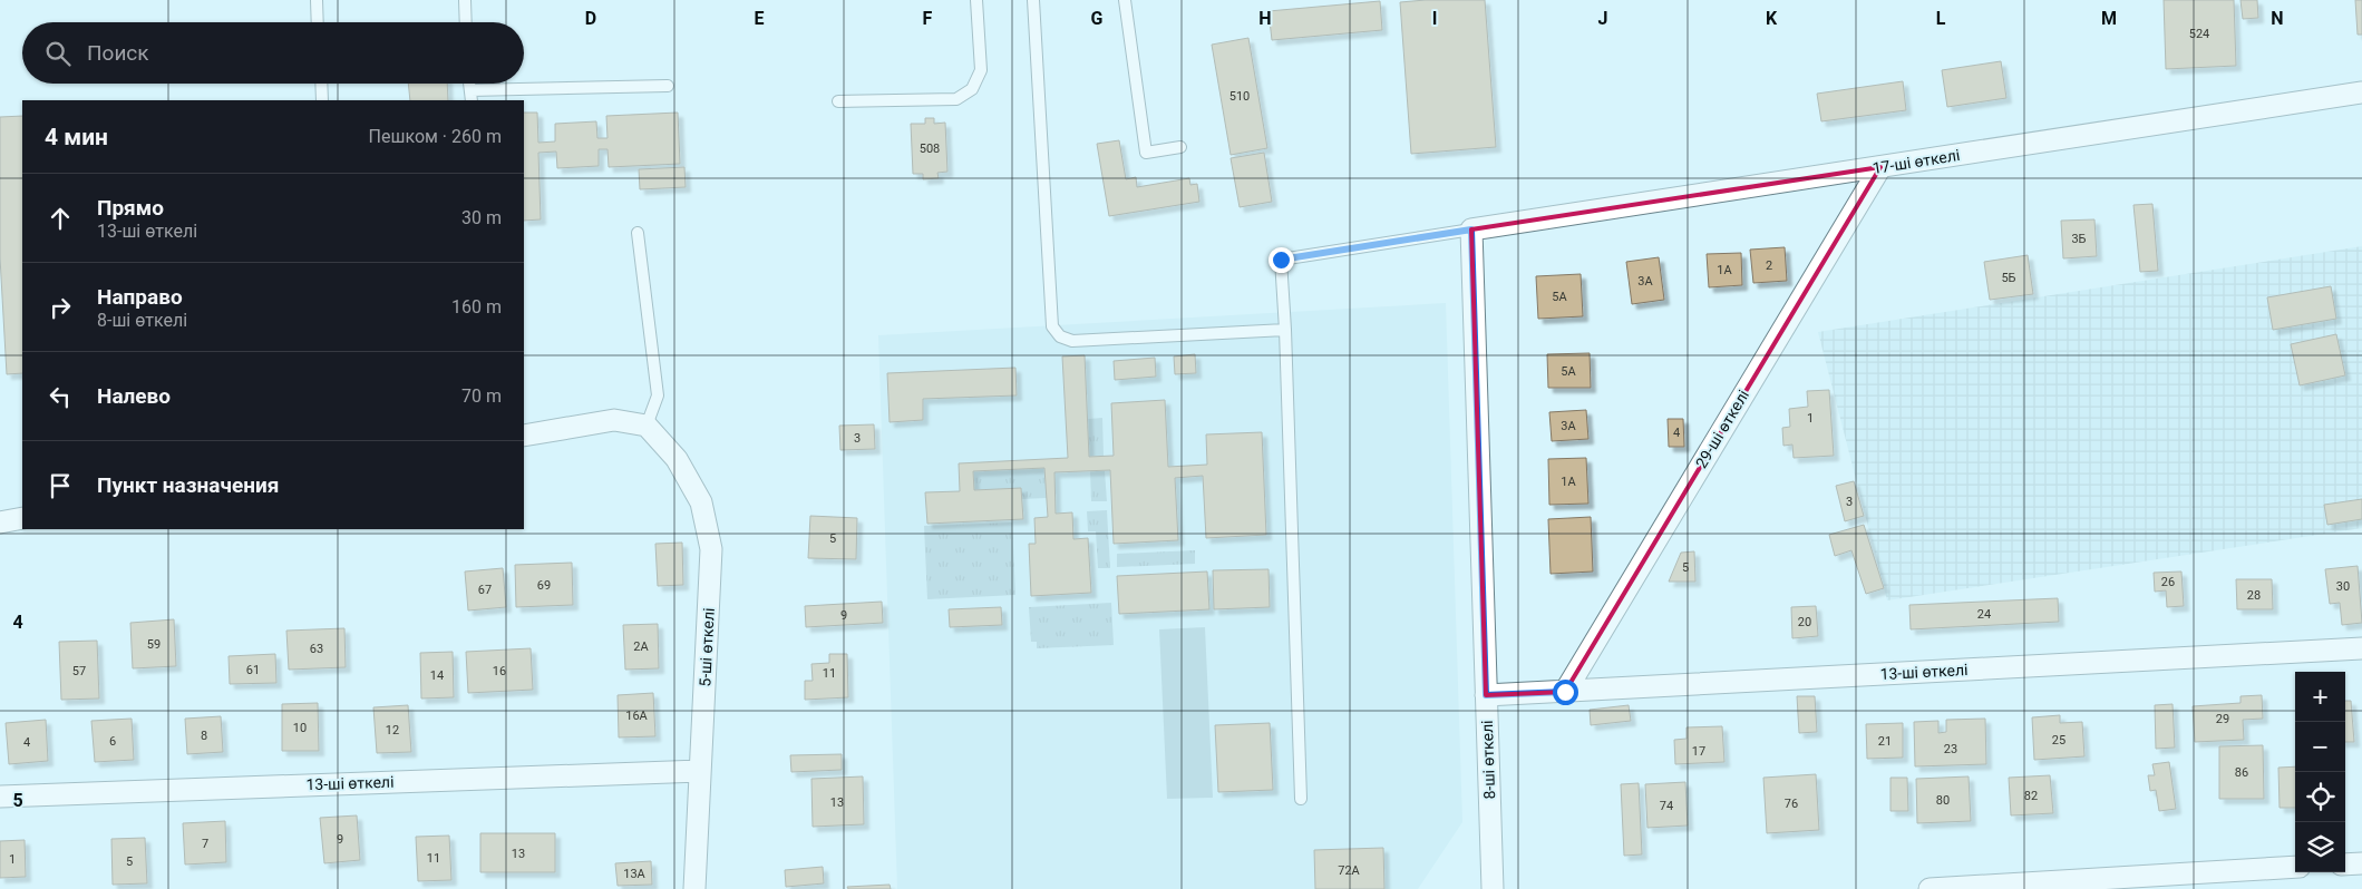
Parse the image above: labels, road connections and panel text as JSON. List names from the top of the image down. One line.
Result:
{"streets":{"street":["17-ші өткелі","29-ші өткелі","5-ші өткелі","13-ші өткелі","8-ші өткелі"]},"crossings":[["17-ші өткелі","29-ші өткелі"],["17-ші өткелі","8-ші өткелі"],["29-ші өткелі","13-ші өткелі"],["5-ші өткелі","13-ші өткелі"],["13-ші өткелі","8-ші өткелі"]],"house_numbers":["524","510","508","3Б","2","1А","5Б","3А","5А","5А","1","3А","4","3","1А","3","5","5","26","69","30","67","28","24","9","20","59","2А","63","61","57","16","11","14","16А","29","10","12","8","25","6","21","4","23","17","86","82","80","13","76","74","9","7","13","11","1","5","72А","13А"],"page":{"search":"Поиск","heading":["4 мин","Пешком · 260 m"],"list":[["Прямо","13-ші өткелі","30 m"],["Направо","8-ші өткелі","160 m"],["Налево","70 m"],"Пункт назначения"],"map_buttons":["+","−"]},"grid":{"columns":["D","E","F","G","H","I","J","K","L","M","N"],"rows":["4","5"]}}
